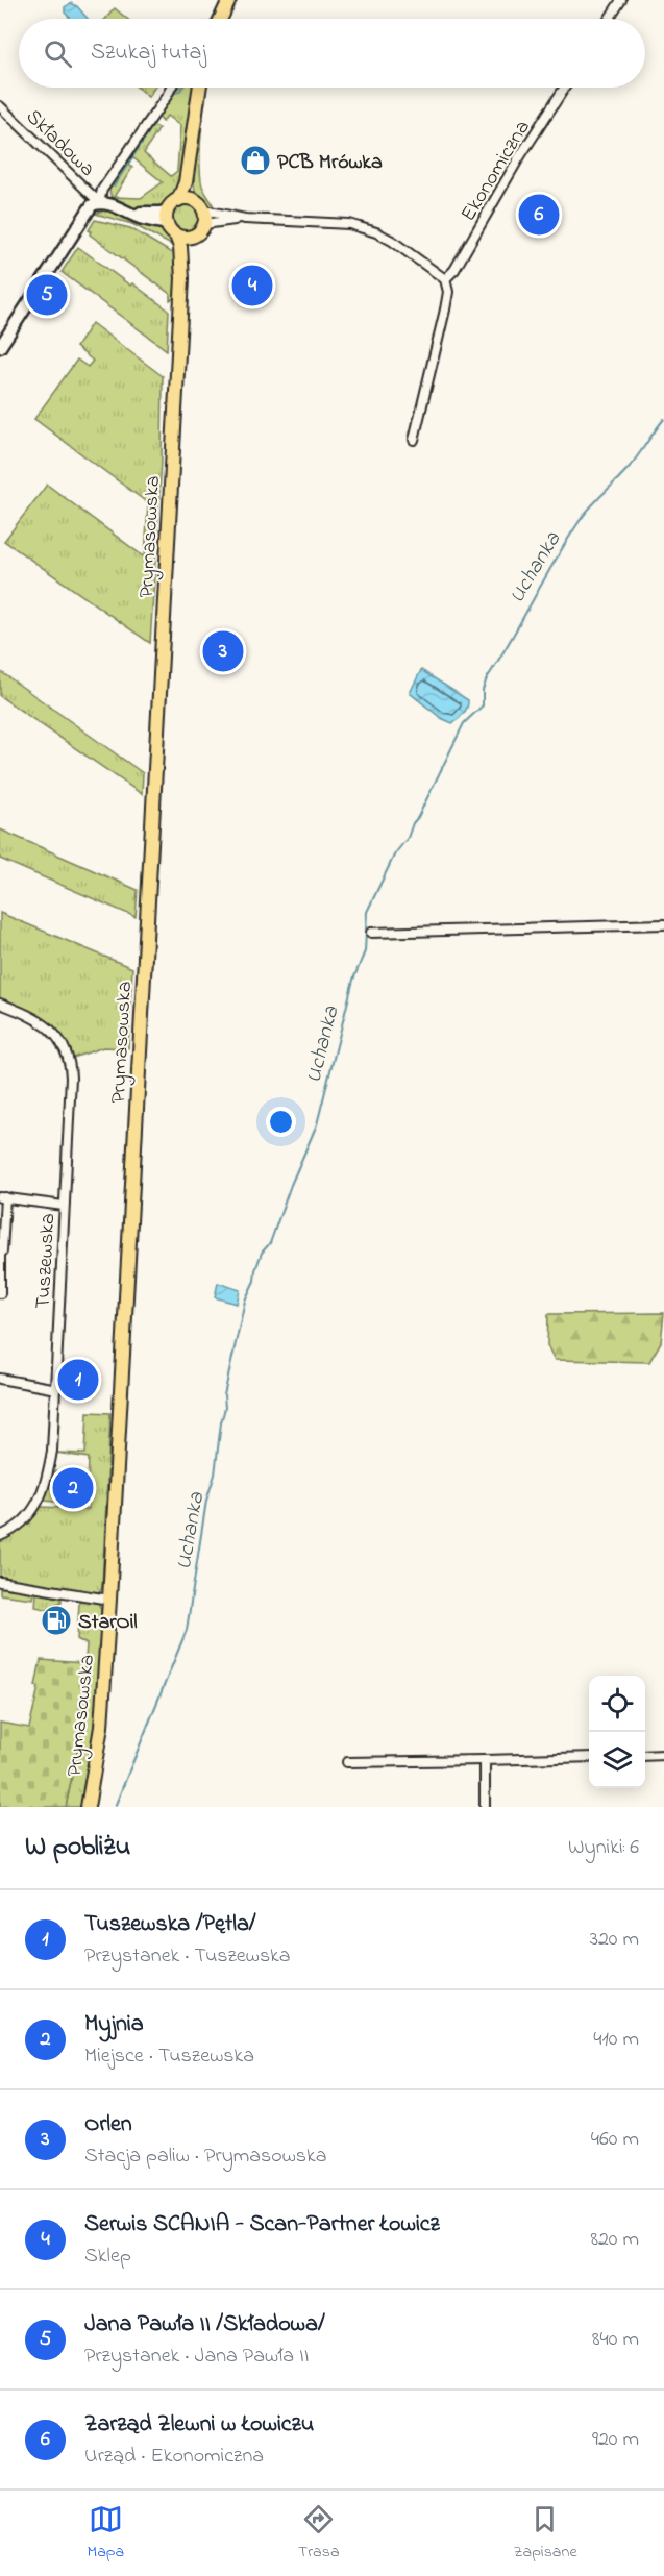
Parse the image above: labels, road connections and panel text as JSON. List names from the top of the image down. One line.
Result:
{"streets":{"main road":["Prymasowska"],"street":["Składowa","Ekonomiczna","Tuszewska"]},"water":["Uchanka"],"places":{"shop":["PCB Mrówka"],"fuel station":["StarOil"]},"page":{"search":"Szukaj tutaj","pins":["6","4","5","3","1","2"],"heading":["W pobliżu","Wyniki: 6"],"list":[{"mark":"1","name":"Tuszewska /Pętla/","note":"Przystanek · Tuszewska","value":"320 m"},{"mark":"2","name":"Myjnia","note":"Miejsce · Tuszewska","value":"410 m"},{"mark":"3","name":"Orlen","note":"Stacja paliw · Prymasowska","value":"460 m"},{"mark":"4","name":"Serwis SCANIA - Scan-Partner Łowicz","note":"Sklep","value":"820 m"},{"mark":"5","name":"Jana Pawła II /Składowa/","note":"Przystanek · Jana Pawła II","value":"840 m"},{"mark":"6","name":"Zarząd Zlewni w Łowiczu","note":"Urząd · Ekonomiczna","value":"920 m"}],"nav":["Mapa","Trasa","Zapisane"]}}
